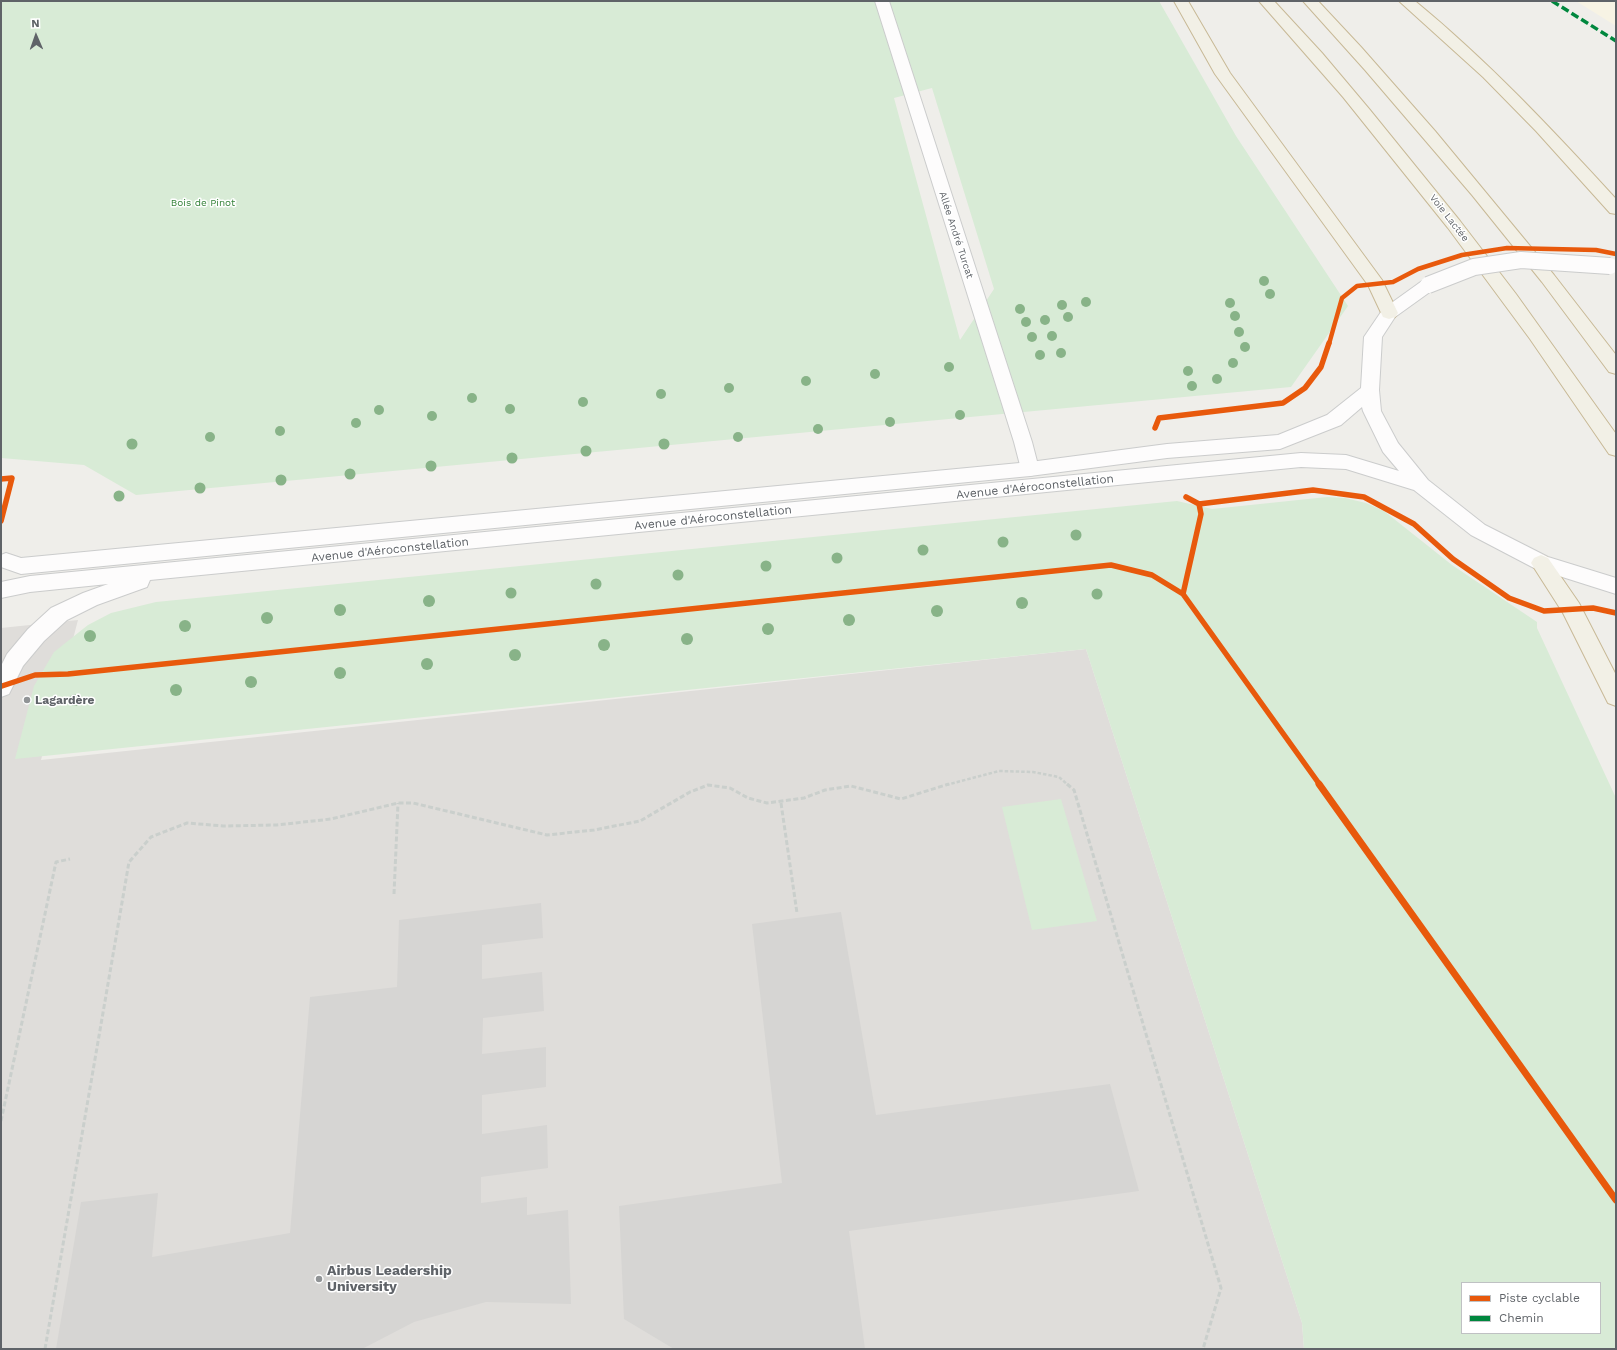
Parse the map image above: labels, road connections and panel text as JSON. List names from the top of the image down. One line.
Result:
{"streets":{"highway":["Voie Lactée"],"street":["Avenue d'Aéroconstellation"],"lane":["Allée André Turcat"]},"crossings":[["Allée André Turcat","Avenue d'Aéroconstellation"]],"parks":["Bois de Pinot"],"places":["Lagardère","Airbus Leadership University"],"legend":["Piste cyclable","Chemin"],"north":"top"}
